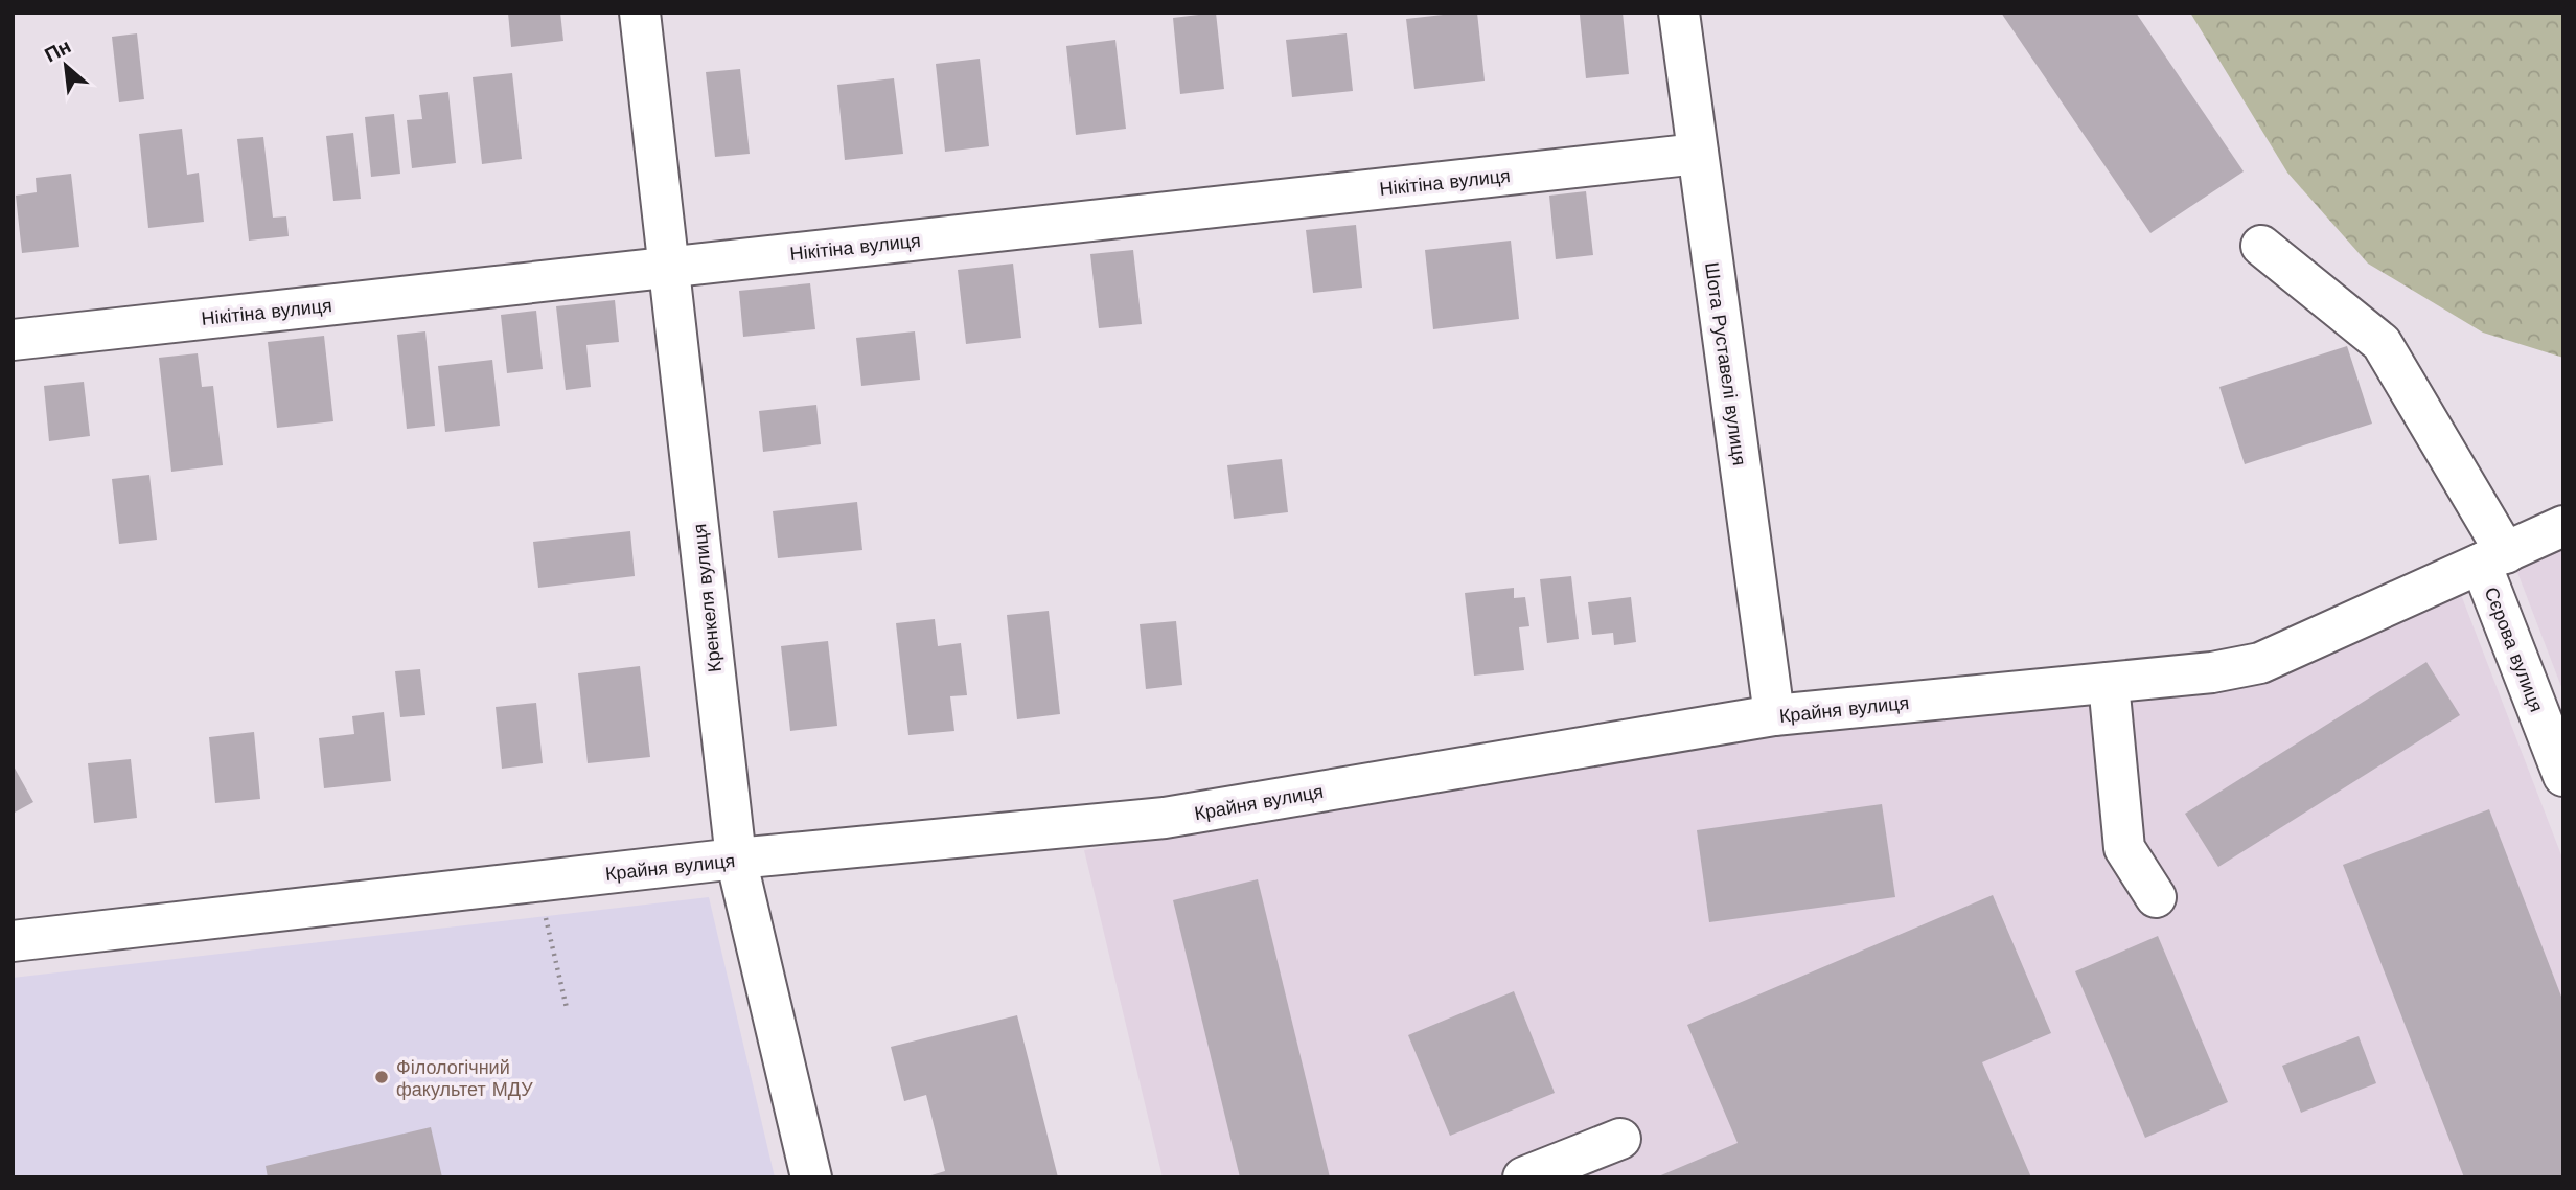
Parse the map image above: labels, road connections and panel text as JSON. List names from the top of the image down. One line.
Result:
{"streets":{"street":["Нікітіна вулиця","Шота Руставелі вулиця","Кренкеля вулиця","Сєрова вулиця","Крайня вулиця"]},"crossings":[["Нікітіна вулиця","Шота Руставелі вулиця"],["Нікітіна вулиця","Кренкеля вулиця"],["Шота Руставелі вулиця","Крайня вулиця"],["Кренкеля вулиця","Крайня вулиця"],["Сєрова вулиця","Крайня вулиця"]],"places":["Філологічний факультет МДУ"],"north":"top left"}
